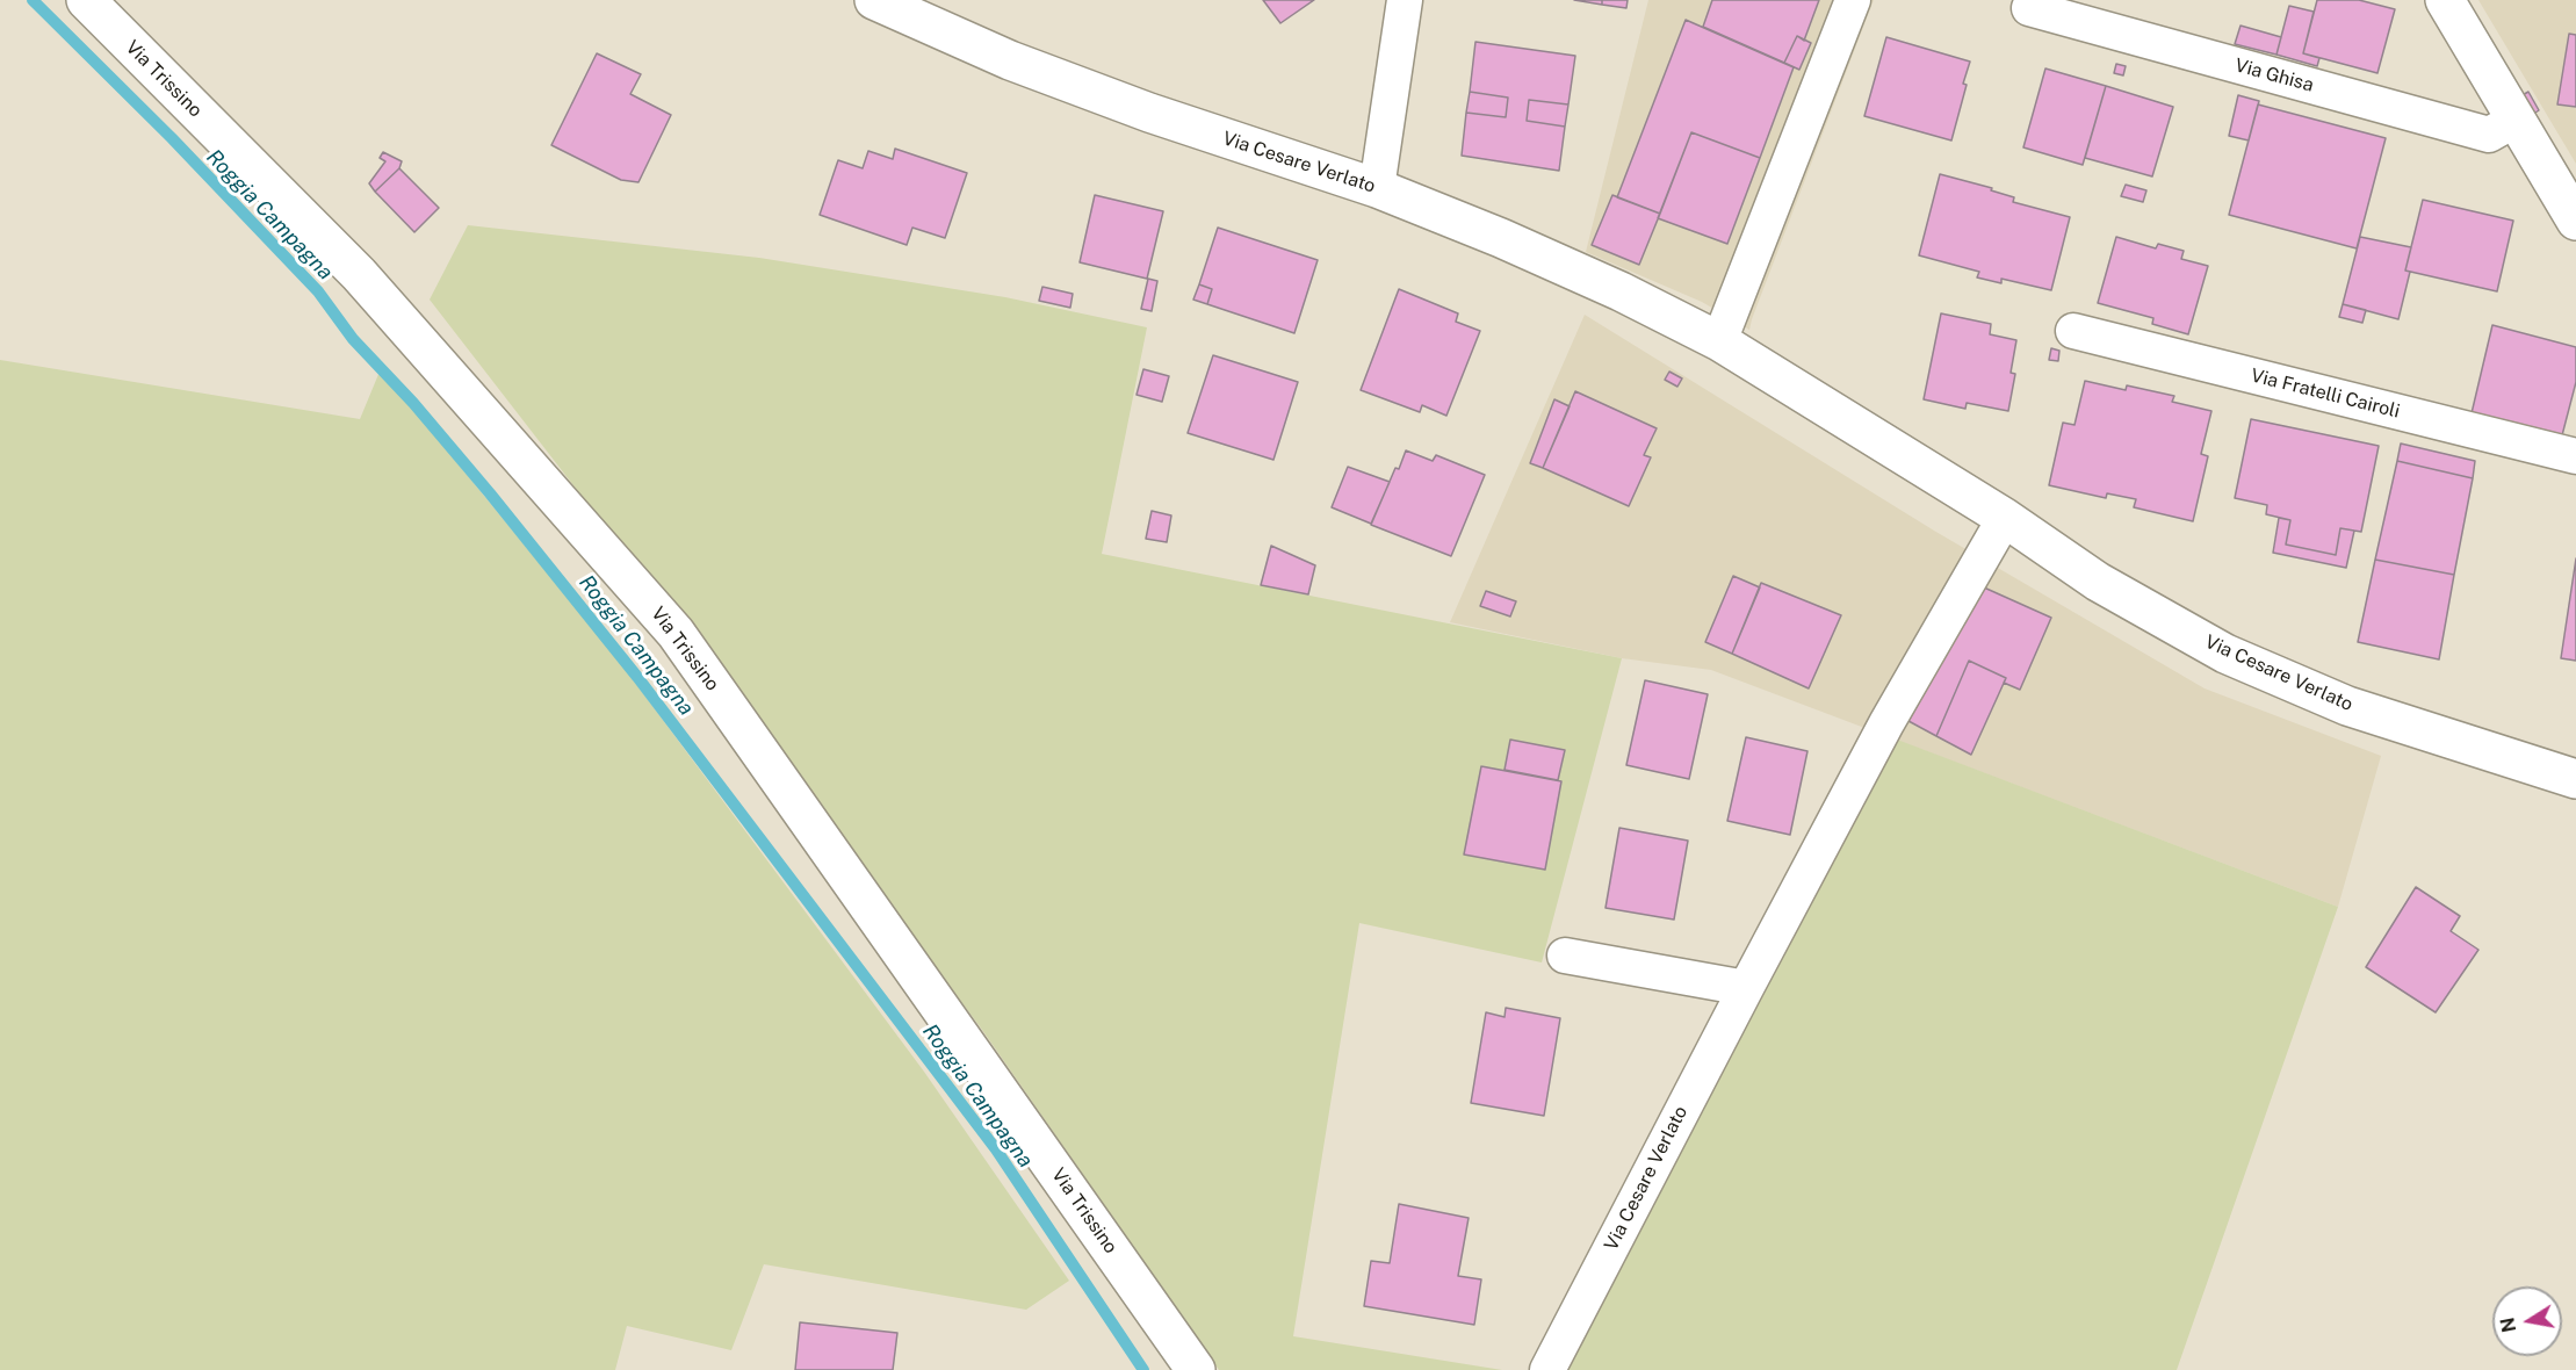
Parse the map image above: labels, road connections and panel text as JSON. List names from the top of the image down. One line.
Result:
{"streets":{"street":["Via Ghisa","Via Trissino","Via Cesare Verlato","Via Fratelli Cairoli"]},"water":["Roggia Campagna"],"north":"left"}
